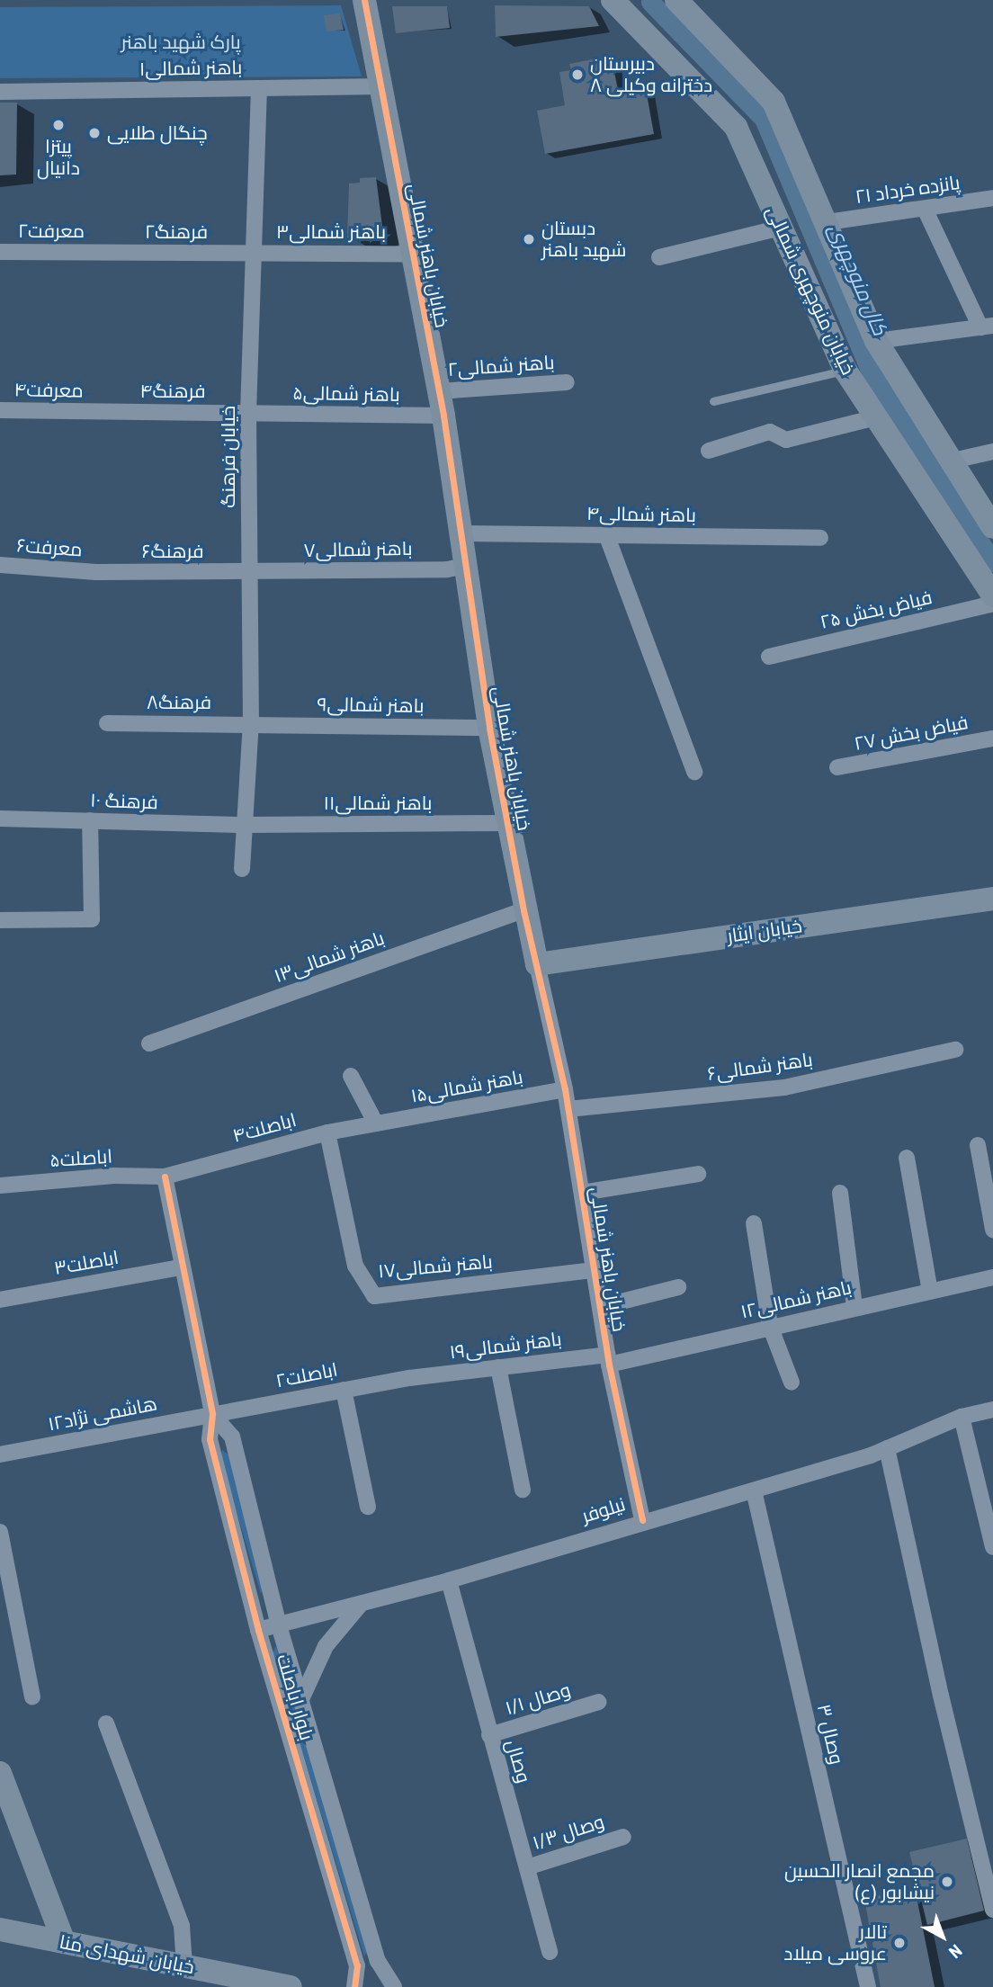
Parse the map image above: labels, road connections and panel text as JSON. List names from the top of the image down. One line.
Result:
{"streets":{"street":["باهنر شمالی۱","پانزده خرداد ۲۱","معرفت۲","فرهنگ۲","باهنر شمالی۳","خیابان باهنر شمالی","خیابان منوچهری شمالی","باهنر شمالی۲","معرفت۴","فرهنگ۴","باهنر شمالی۵","خیابان فرهنگ","باهنر شمالی۴","معرفت۶","باهنر شمالی۷","فرهنگ۶","فیاض بخش ۲۵","فرهنگ۸","باهنر شمالی۹","فیاض بخش ۲۷","فرهنگ ۱۰","باهنر شمالی۱۱","خیابان ایثار","باهنر شمالی۱۳","باهنر شمالی۶","باهنر شمالی۱۵","اباصلت۴","اباصلت۵","اباصلت۳","باهنر شمالی۱۷","باهنر شمالی۱۲","باهنر شمالی۱۹","اباصلت۲","هاشمی نژاد۱۲","نیلوفر","بلوار اباصلت","وصال ۱/۱","وصال ۳","وصال","وصال ۱/۳","خیابان شهدای منا"]},"crossings":[["باهنر شمالی۱","خیابان باهنر شمالی"],["باهنر شمالی۱","خیابان فرهنگ"],["پانزده خرداد ۲۱","خیابان منوچهری شمالی"],["معرفت۲","فرهنگ۲"],["فرهنگ۲","باهنر شمالی۳"],["فرهنگ۲","خیابان فرهنگ"],["باهنر شمالی۳","خیابان باهنر شمالی"],["باهنر شمالی۳","خیابان فرهنگ"],["خیابان باهنر شمالی","باهنر شمالی۲"],["خیابان باهنر شمالی","باهنر شمالی۵"],["خیابان باهنر شمالی","باهنر شمالی۴"],["خیابان باهنر شمالی","باهنر شمالی۷"],["خیابان باهنر شمالی","باهنر شمالی۹"],["خیابان باهنر شمالی","باهنر شمالی۱۱"],["خیابان باهنر شمالی","خیابان ایثار"],["خیابان باهنر شمالی","باهنر شمالی۱۳"],["خیابان باهنر شمالی","باهنر شمالی۶"],["خیابان باهنر شمالی","باهنر شمالی۱۵"],["خیابان باهنر شمالی","باهنر شمالی۱۷"],["خیابان باهنر شمالی","باهنر شمالی۱۲"],["خیابان باهنر شمالی","باهنر شمالی۱۹"],["خیابان باهنر شمالی","نیلوفر"],["معرفت۴","فرهنگ۴"],["فرهنگ۴","باهنر شمالی۵"],["فرهنگ۴","خیابان فرهنگ"],["باهنر شمالی۵","خیابان فرهنگ"],["خیابان فرهنگ","باهنر شمالی۷"],["خیابان فرهنگ","فرهنگ۶"],["خیابان فرهنگ","فرهنگ۸"],["خیابان فرهنگ","باهنر شمالی۹"],["خیابان فرهنگ","فرهنگ ۱۰"],["خیابان فرهنگ","باهنر شمالی۱۱"],["معرفت۶","فرهنگ۶"],["باهنر شمالی۷","فرهنگ۶"],["فرهنگ۸","باهنر شمالی۹"],["فرهنگ ۱۰","باهنر شمالی۱۱"],["باهنر شمالی۱۵","اباصلت۴"],["اباصلت۴","اباصلت۵"],["اباصلت۴","باهنر شمالی۱۷"],["باهنر شمالی۱۲","باهنر شمالی۱۹"],["باهنر شمالی۱۹","اباصلت۲"],["اباصلت۲","هاشمی نژاد۱۲"],["اباصلت۲","بلوار اباصلت"],["هاشمی نژاد۱۲","بلوار اباصلت"],["نیلوفر","بلوار اباصلت"],["نیلوفر","وصال ۳"],["نیلوفر","وصال"],["وصال ۱/۱","وصال"],["وصال","وصال ۱/۳"]],"water":["کال منوچهری"],"parks":["پارک شهید باهنر"],"places":["دبیرستان دخترانه وکیلی ۸","پیتزا دانیال","چنگال طلایی","دبستان شهید باهنر","مجمع انصار الحسین (ع) نیشابور","تالار عروسی میلاد"],"north":"bottom right"}
